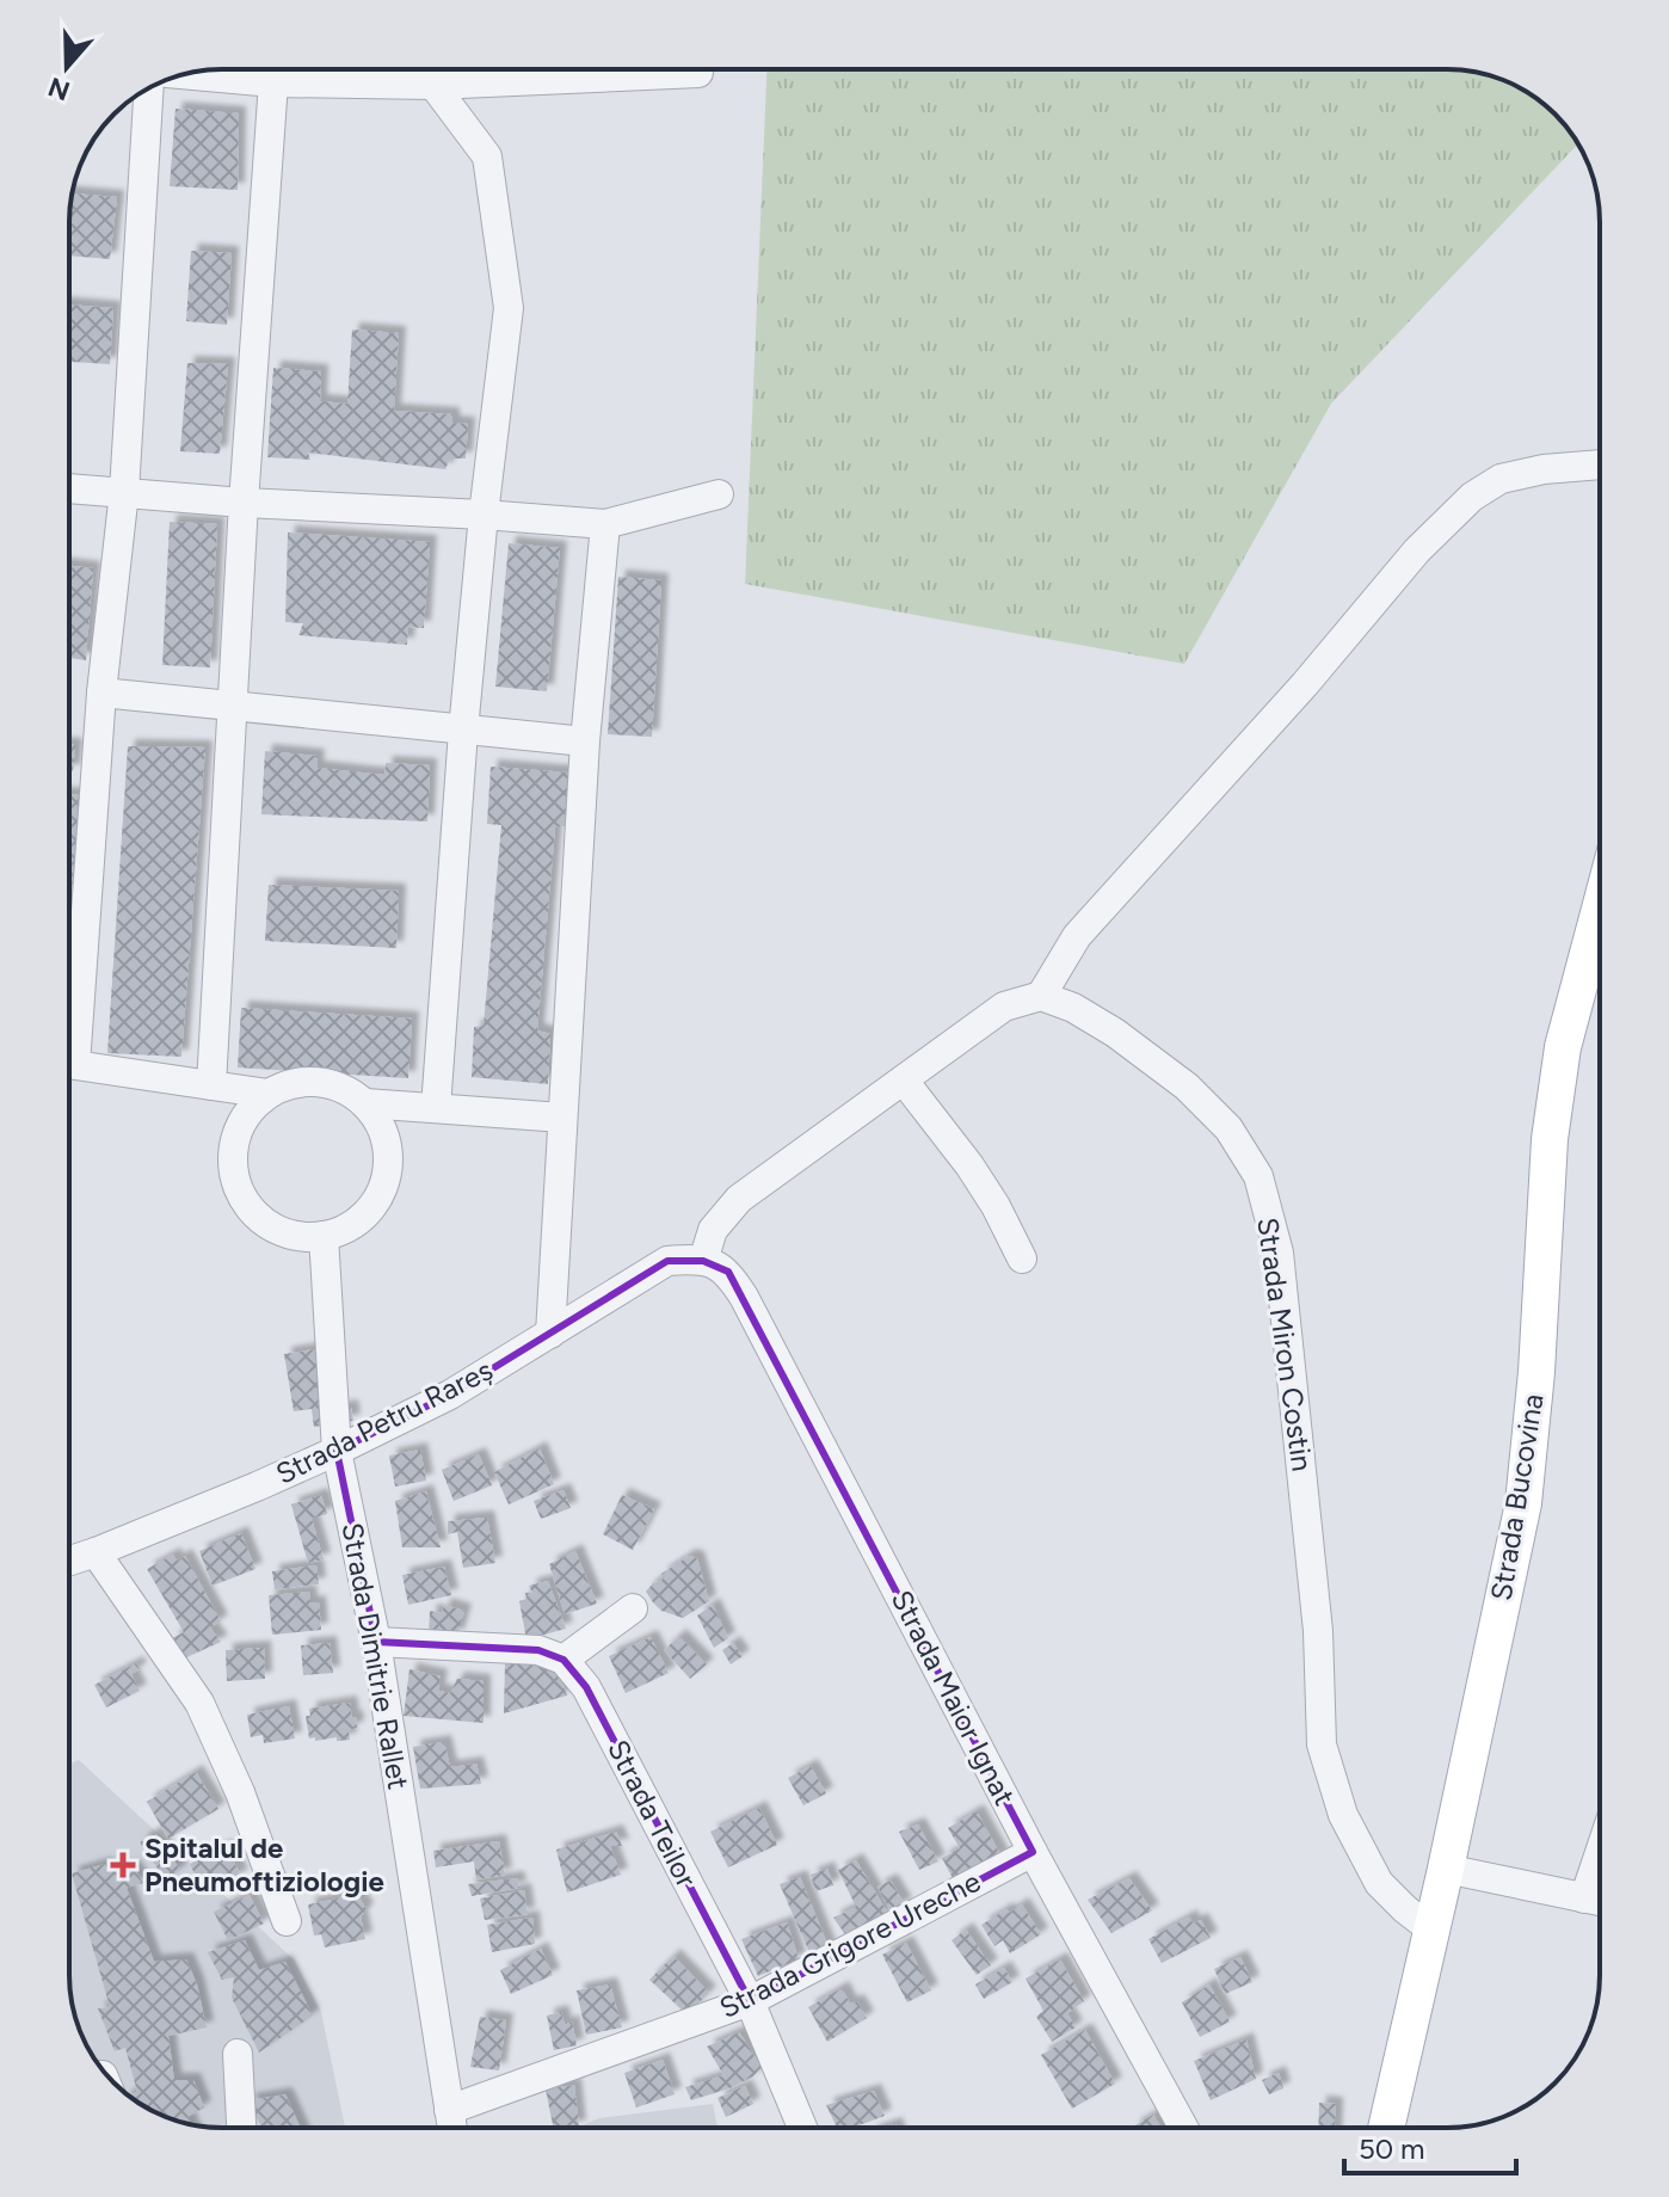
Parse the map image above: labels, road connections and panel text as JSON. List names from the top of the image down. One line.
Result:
{"streets":{"main road":["Strada Bucovina"],"street":["Strada Miron Costin","Strada Petru Rareș","Strada Dimitrie Rallet","Strada Maior Ignat","Strada Teilor","Strada Grigore Ureche"]},"crossings":[["Strada Miron Costin","Strada Bucovina"],["Strada Petru Rareș","Strada Dimitrie Rallet"],["Strada Petru Rareș","Strada Maior Ignat"],["Strada Dimitrie Rallet","Strada Grigore Ureche"],["Strada Maior Ignat","Strada Grigore Ureche"],["Strada Teilor","Strada Grigore Ureche"]],"places":{"health":["Spitalul de Pneumoftiziologie"]},"scale_bar":"50 m","north":"bottom"}
